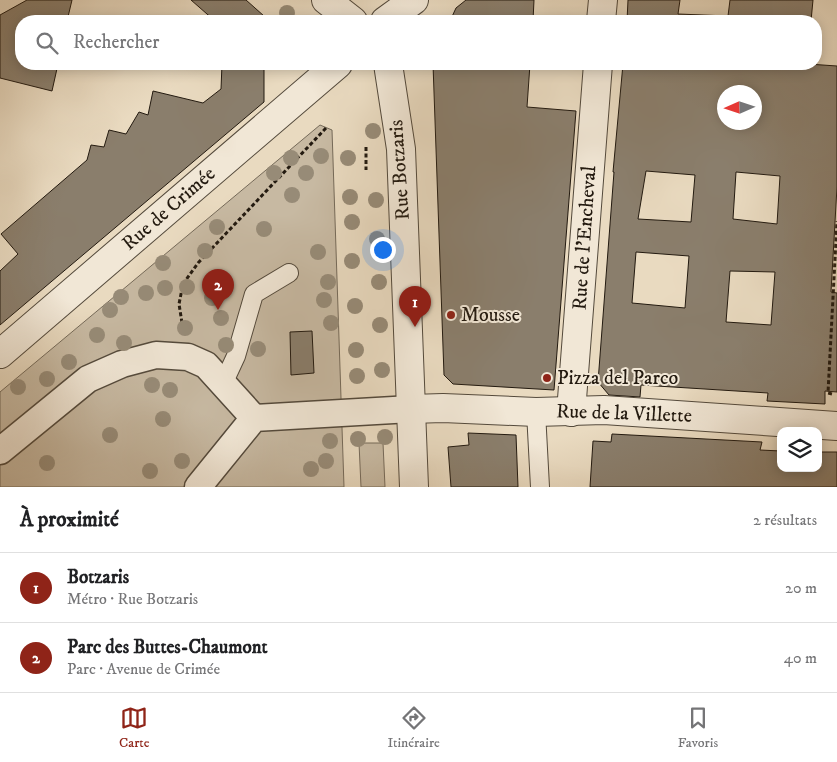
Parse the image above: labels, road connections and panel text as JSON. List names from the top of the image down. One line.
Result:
{"streets":{"street":["Rue Botzaris","Rue de Crimée","Rue de l'Encheval","Rue de la Villette"]},"crossings":[["Rue Botzaris","Rue de la Villette"],["Rue de l'Encheval","Rue de la Villette"]],"places":["Mousse","Pizza del Parco"],"north":"left","page":{"search":"Rechercher","pins":["2","1"],"heading":["À proximité","2 résultats"],"list":[{"mark":"1","name":"Botzaris","note":"Métro · Rue Botzaris","value":"20 m"},{"mark":"2","name":"Parc des Buttes-Chaumont","note":"Parc · Avenue de Crimée","value":"40 m"}],"nav":["Carte","Itinéraire","Favoris"]}}
